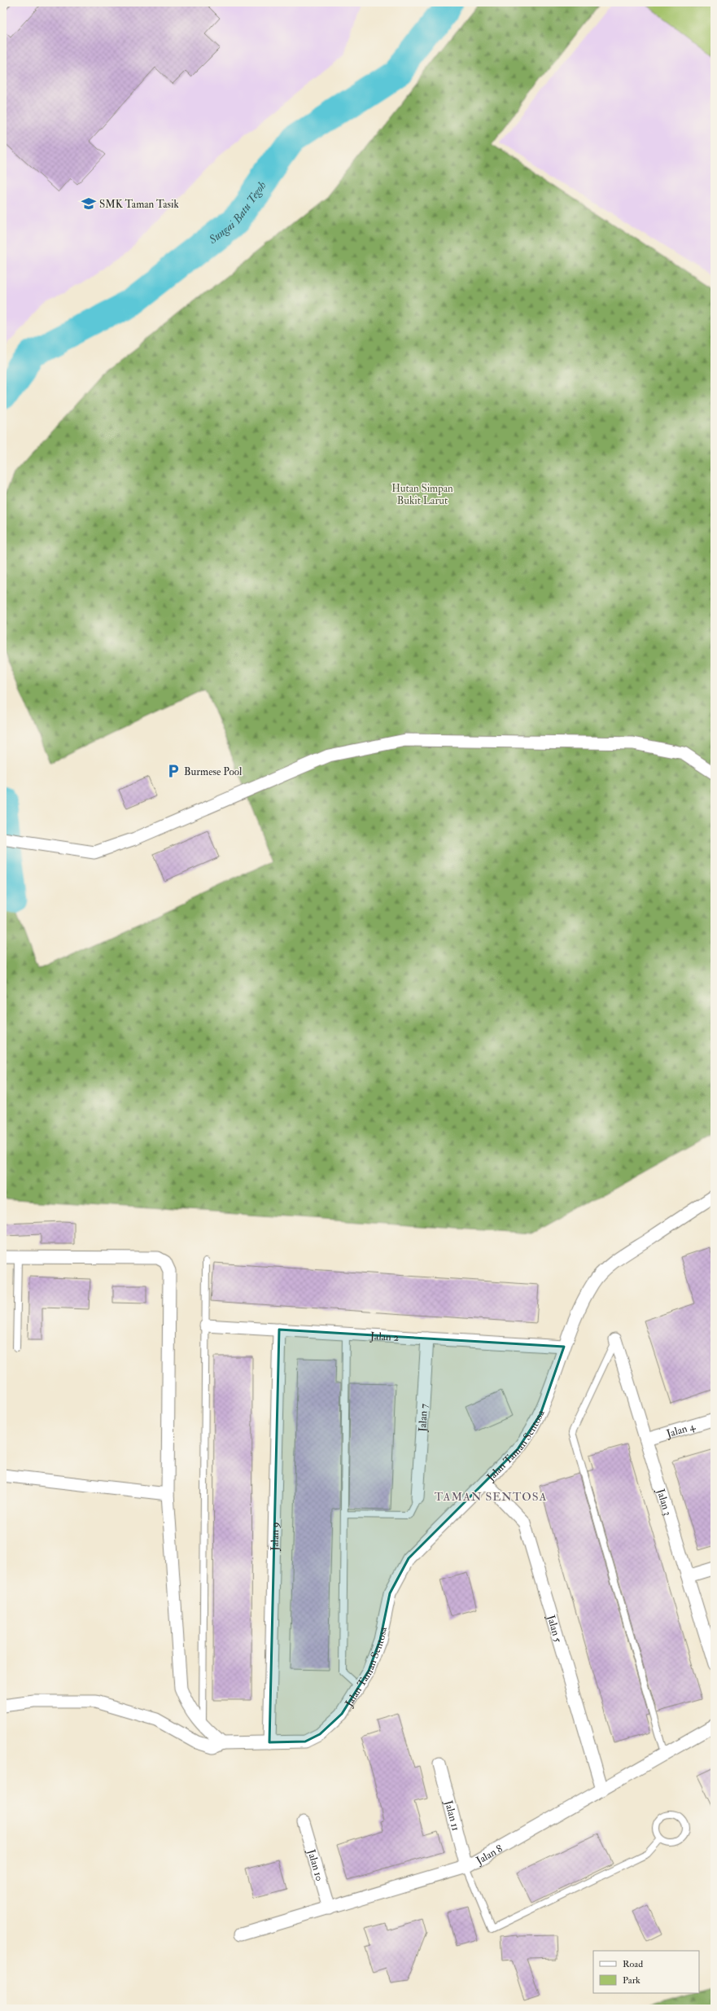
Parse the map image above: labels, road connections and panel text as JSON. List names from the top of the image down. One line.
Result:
{"streets":{"street":["Jalan 2","Jalan 7","Jalan 4","Jalan Taman Sentosa","Jalan 3","Jalan 9","Jalan 5","Jalan 11","Jalan 8","Jalan 10"]},"crossings":[["Jalan 2","Jalan 7"],["Jalan 2","Jalan Taman Sentosa"],["Jalan 2","Jalan 9"],["Jalan 4","Jalan 3"],["Jalan Taman Sentosa","Jalan 9"],["Jalan Taman Sentosa","Jalan 5"],["Jalan 5","Jalan 8"],["Jalan 11","Jalan 8"],["Jalan 8","Jalan 10"]],"districts":["TAMAN SENTOSA"],"water":["Sungai Batu Tegoh"],"parks":["Hutan Simpan Bukit Larut"],"places":{"school or university":["SMK Taman Tasik"],"parking":["Burmese Pool"]},"legend":["Road","Park"]}
